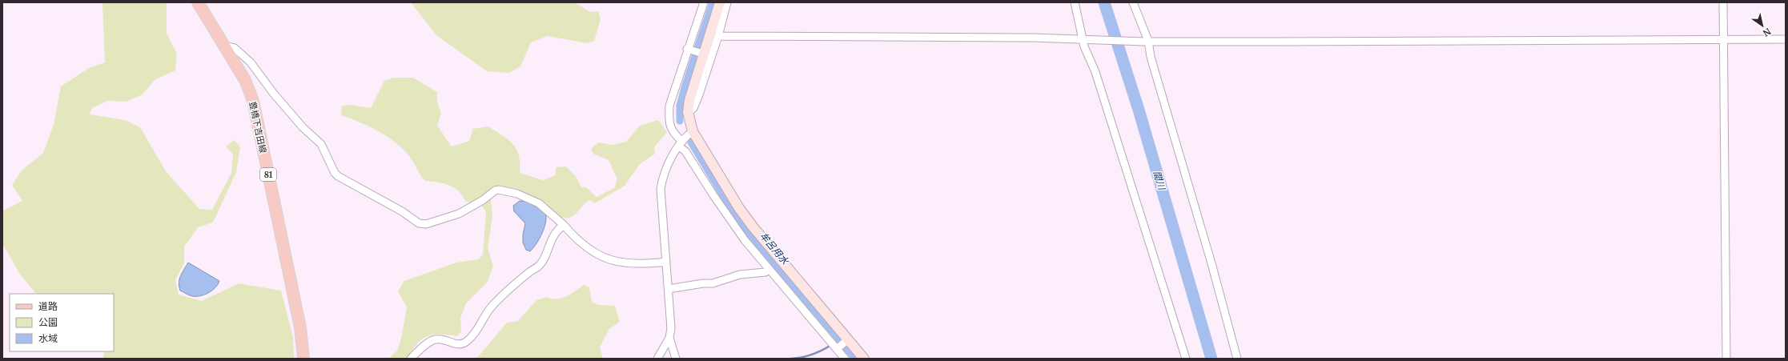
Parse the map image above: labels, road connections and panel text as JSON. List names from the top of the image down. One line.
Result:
{"streets":{"main road":["豊橋下吉田線","81"]},"water":["間川","牟呂用水"],"legend":["道路","公園","水域"],"north":"bottom right"}
